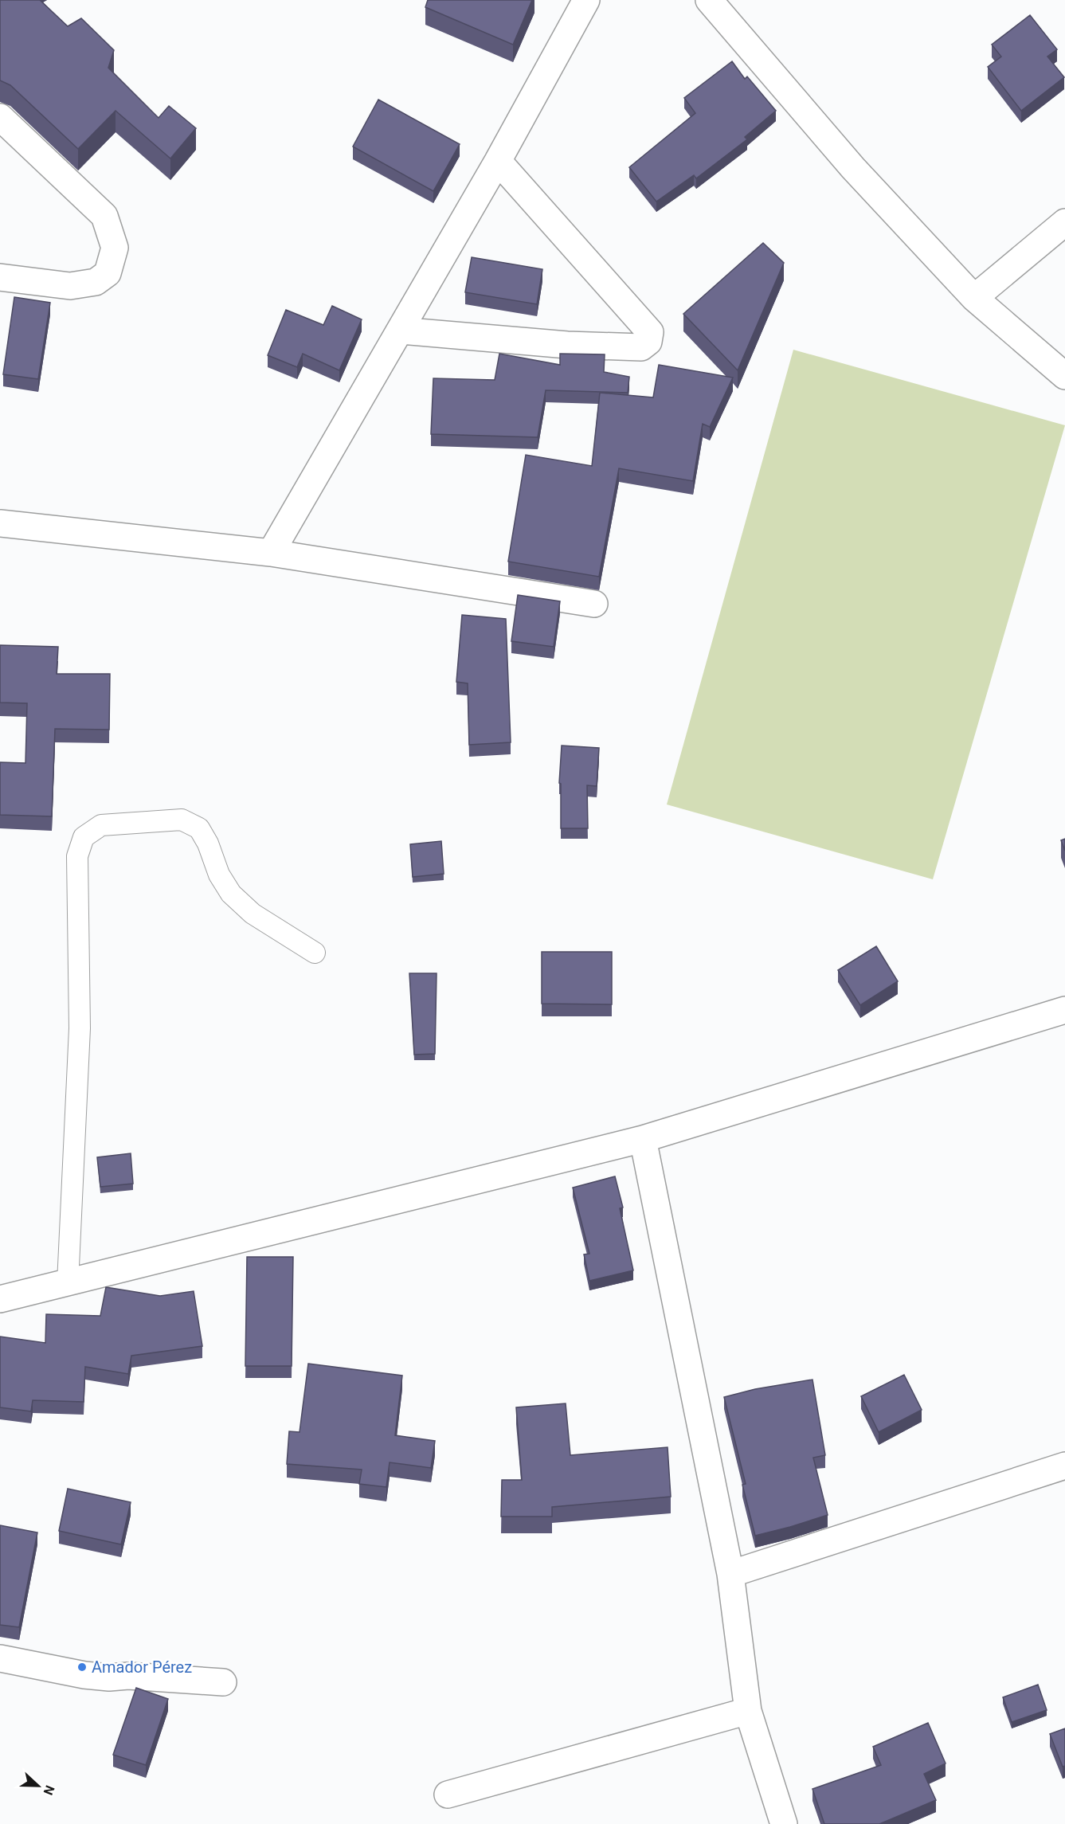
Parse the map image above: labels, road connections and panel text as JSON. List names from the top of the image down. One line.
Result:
{"places":["Amador Pérez"],"north":"right"}
